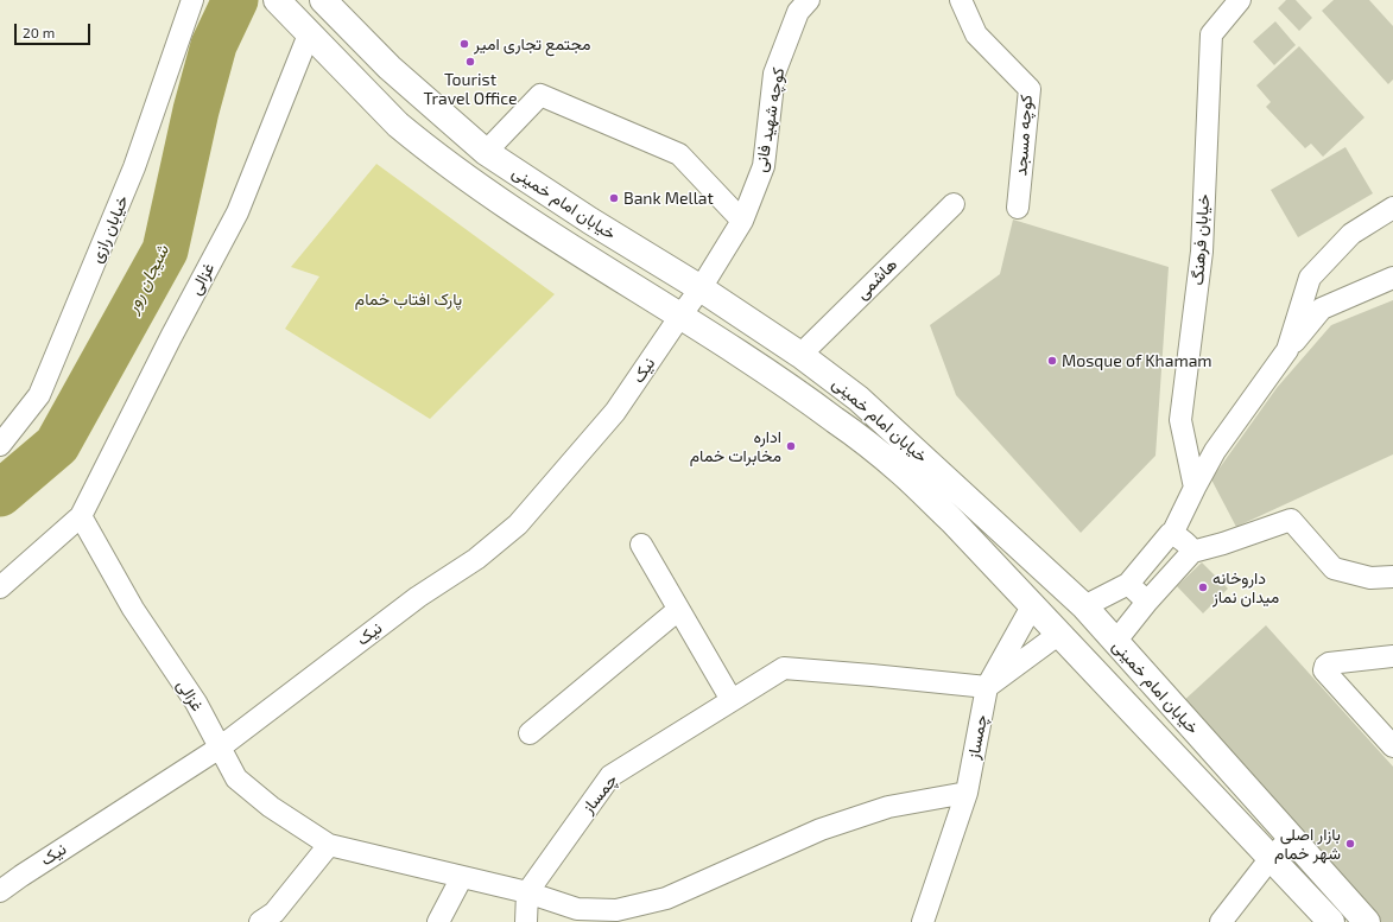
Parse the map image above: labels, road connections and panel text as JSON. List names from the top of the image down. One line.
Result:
{"streets":{"main road":["خیابان امام خمینی"],"street":["کوچه شهید فانی","کوچه مسجد","خیابان رازی","خیابان فرهنگ","غزالی","هاشمی","نیک","چمساز"]},"crossings":[["کوچه شهید فانی","خیابان امام خمینی"],["کوچه شهید فانی","نیک"],["خیابان امام خمینی","غزالی"],["خیابان امام خمینی","هاشمی"],["خیابان امام خمینی","نیک"],["خیابان امام خمینی","چمساز"],["غزالی","نیک"]],"water":["شیجان رور"],"parks":["پارک افتاب خمام"],"places":["مجتمع تجاری امیر","Tourist Travel Office","Bank Mellat","Mosque of Khamam","اداره مخابرات خمام","داروخانه میدان نماز","بازار اصلی شهر خمام"],"scale_bar":"20 m"}
